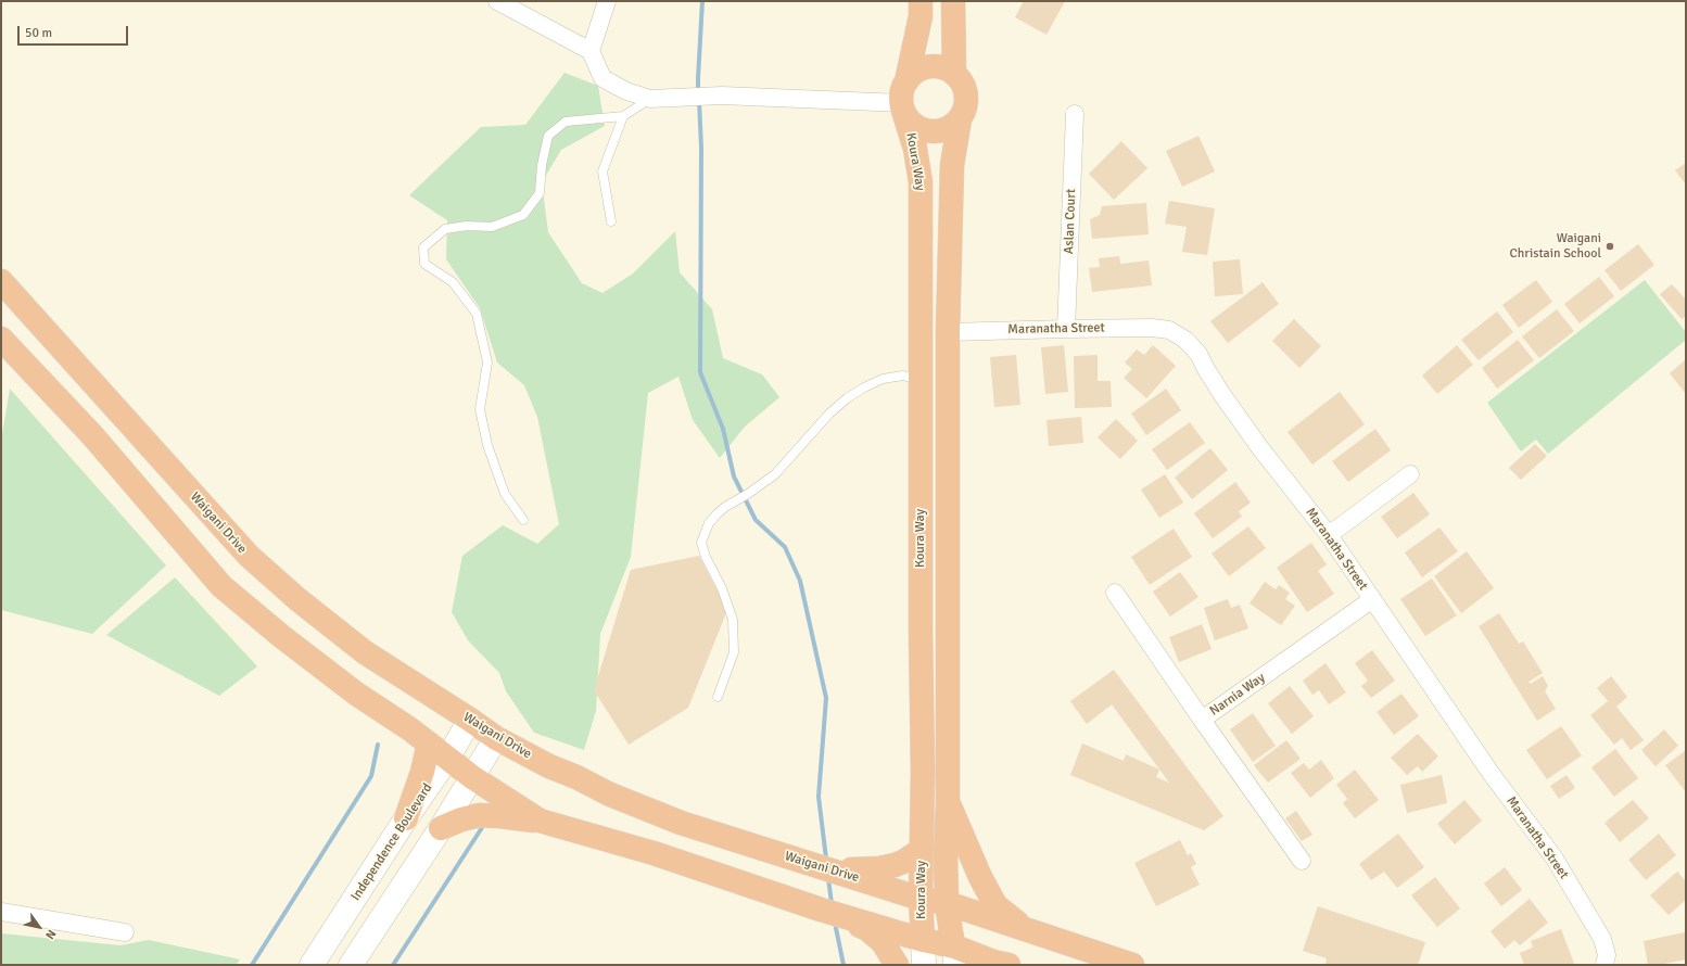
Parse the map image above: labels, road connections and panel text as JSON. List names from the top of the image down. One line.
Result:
{"streets":{"highway":["Koura Way","Waigani Drive"],"street":["Aslan Court","Maranatha Street","Narnia Way","Independence Boulevard"]},"crossings":[["Koura Way","Maranatha Street"],["Koura Way","Waigani Drive"],["Aslan Court","Maranatha Street"],["Maranatha Street","Narnia Way"],["Waigani Drive","Independence Boulevard"]],"places":["Waigani Christain School"],"scale_bar":"50 m","north":"bottom right"}
